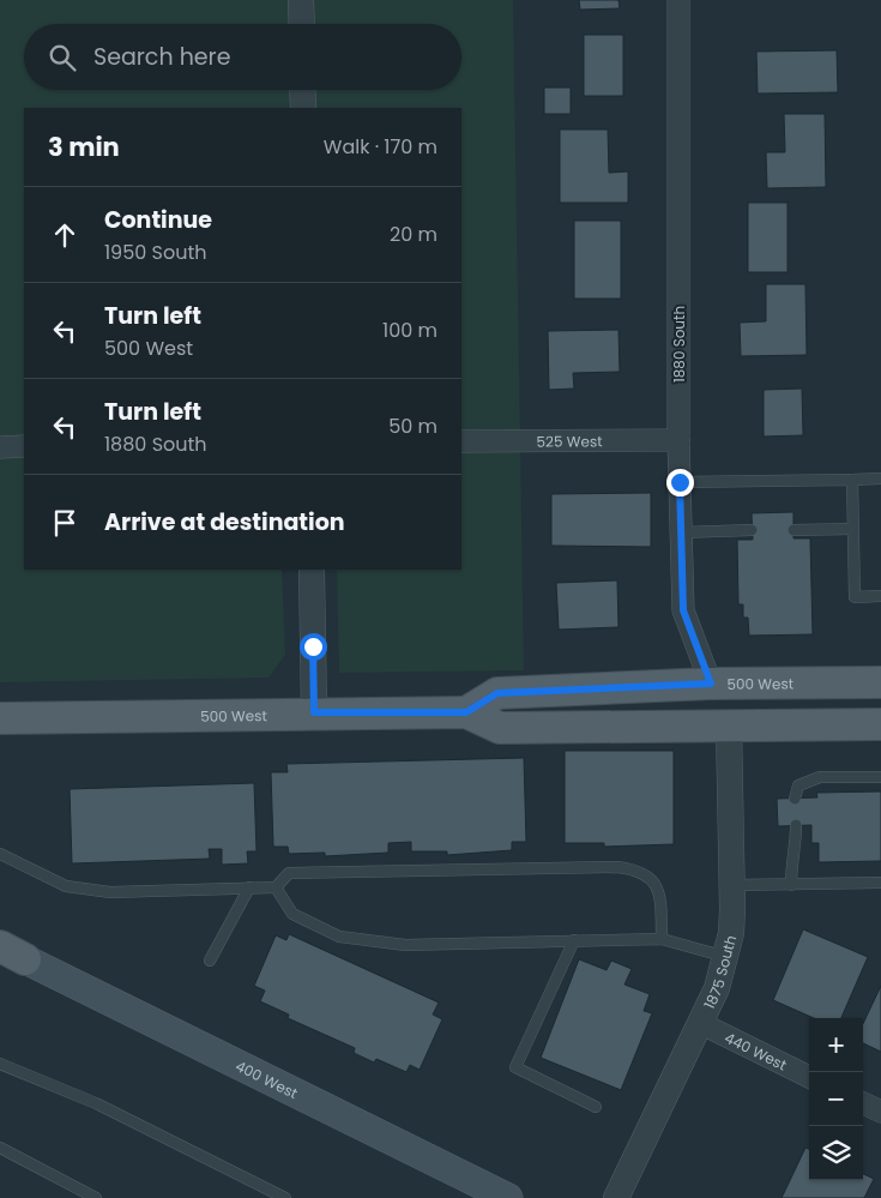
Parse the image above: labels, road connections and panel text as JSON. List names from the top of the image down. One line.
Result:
{"streets":{"main road":["500 West","400 West"],"street":["1880 South","525 West","1875 South","440 West"]},"crossings":[["1880 South","525 West"],["1880 South","500 West"],["500 West","1875 South"],["1875 South","440 West"]],"page":{"search":"Search here","heading":["3 min","Walk · 170 m"],"list":[["Continue","1950 South","20 m"],["Turn left","500 West","100 m"],["Turn left","1880 South","50 m"],"Arrive at destination"],"map_buttons":["+","−"]}}
